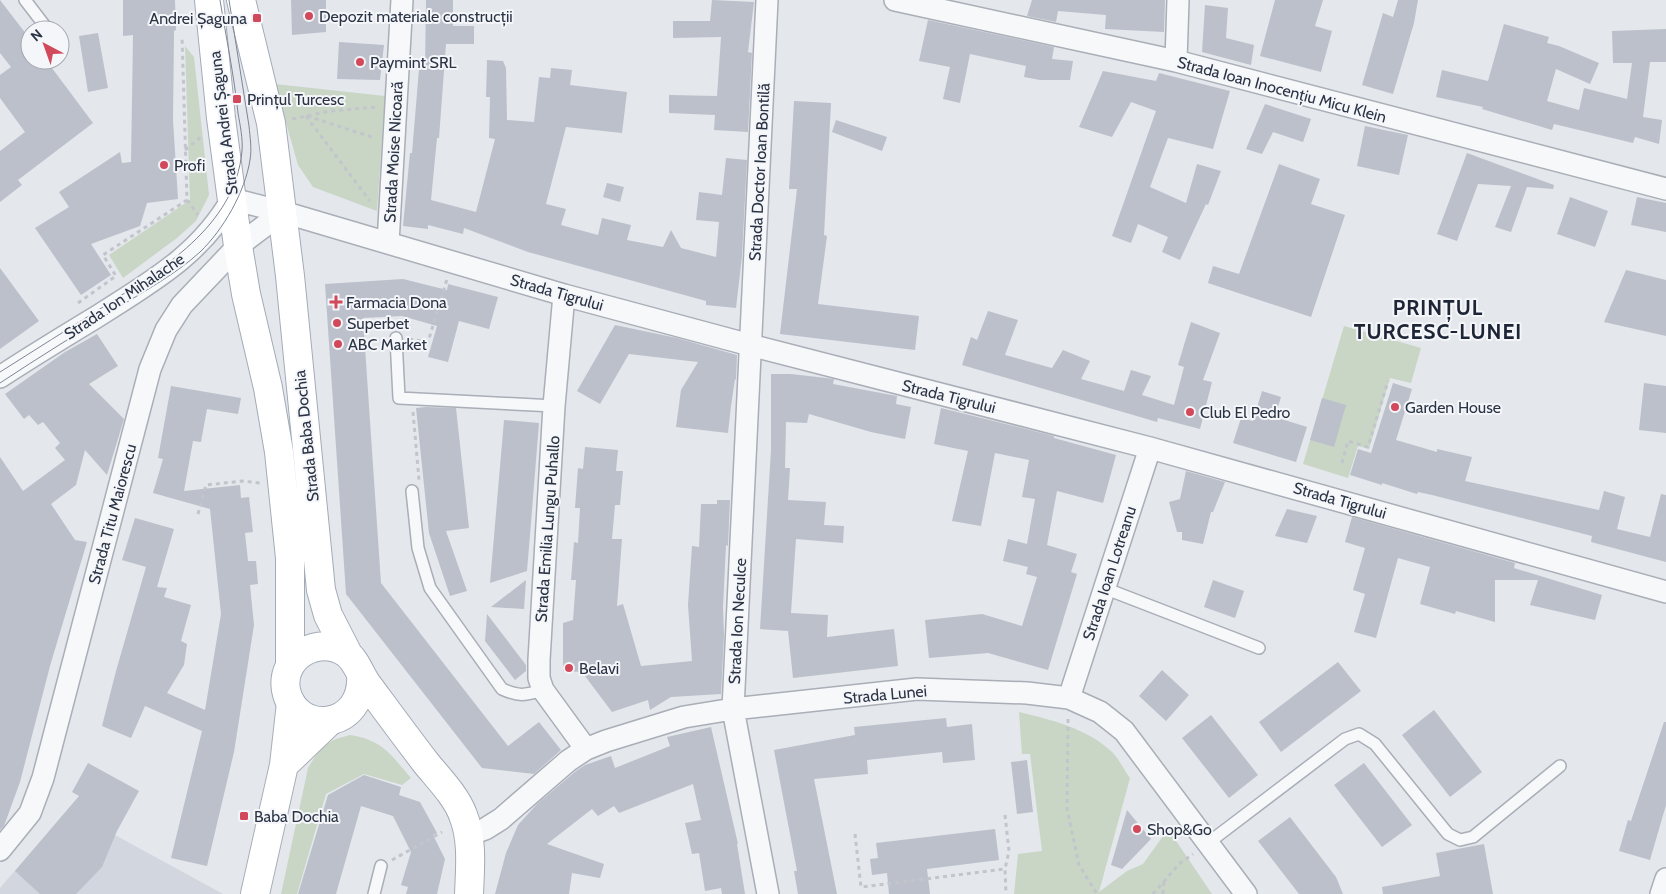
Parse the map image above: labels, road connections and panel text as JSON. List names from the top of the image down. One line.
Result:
{"streets":{"main road":["Strada Andrei Șaguna","Strada Baba Dochia"],"street":["Strada Ioan Inocențiu Micu Klein","Strada Moise Nicoară","Strada Doctor Ioan Bontilă","Strada Tigrului","Strada Ion Mihalache","Strada Titu Maiorescu","Strada Emilia Lungu Puhallo","Strada Ioan Lotreanu","Strada Ion Neculce","Strada Lunei"]},"crossings":[["Strada Andrei Șaguna","Strada Tigrului"],["Strada Andrei Șaguna","Strada Ion Mihalache"],["Strada Andrei Șaguna","Strada Baba Dochia"],["Strada Andrei Șaguna","Strada Titu Maiorescu"],["Strada Moise Nicoară","Strada Tigrului"],["Strada Doctor Ioan Bontilă","Strada Tigrului"],["Strada Doctor Ioan Bontilă","Strada Ion Neculce"],["Strada Tigrului","Strada Ion Mihalache"],["Strada Tigrului","Strada Baba Dochia"],["Strada Tigrului","Strada Titu Maiorescu"],["Strada Tigrului","Strada Emilia Lungu Puhallo"],["Strada Tigrului","Strada Ioan Lotreanu"],["Strada Tigrului","Strada Ion Neculce"],["Strada Baba Dochia","Strada Titu Maiorescu"],["Strada Baba Dochia","Strada Lunei"],["Strada Emilia Lungu Puhallo","Strada Lunei"],["Strada Ioan Lotreanu","Strada Lunei"],["Strada Ion Neculce","Strada Lunei"]],"districts":["PRINȚUL TURCESC-LUNEI"],"places":{"other":["Depozit materiale construcții","Paymint SRL","Profi","Superbet","ABC Market","Garden House","Club El Pedro","Belavi","Shop&Go"],"transit":["Andrei Șaguna","Prințul Turcesc","Baba Dochia"],"health":["Farmacia Dona"]},"north":"top left"}
